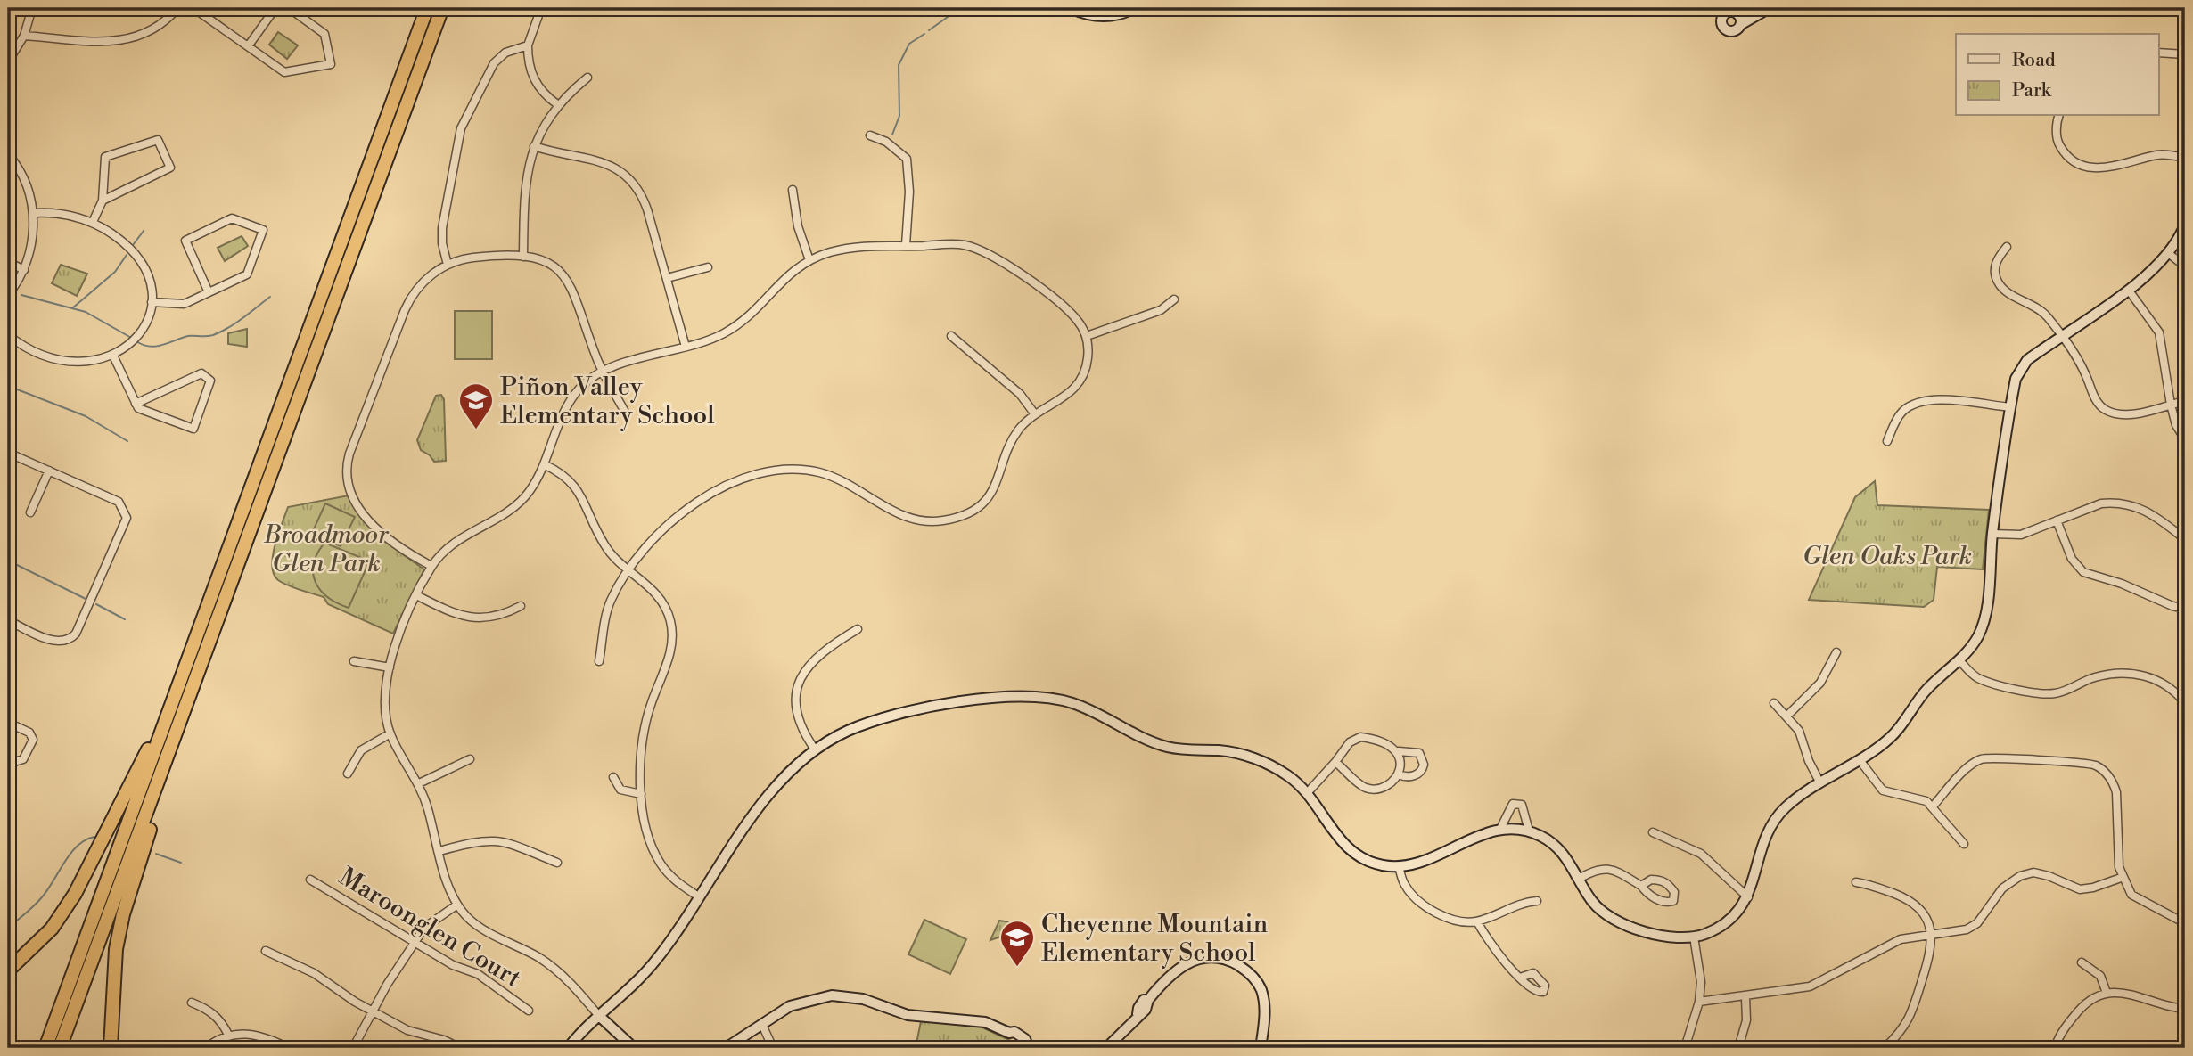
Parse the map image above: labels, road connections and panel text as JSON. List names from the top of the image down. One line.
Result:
{"streets":{"street":["Maroonglen Court"]},"parks":["Broadmoor Glen Park","Glen Oaks Park"],"places":{"school or university":["Piñon Valley Elementary School","Cheyenne Mountain Elementary School"]},"legend":["Road","Park"]}
